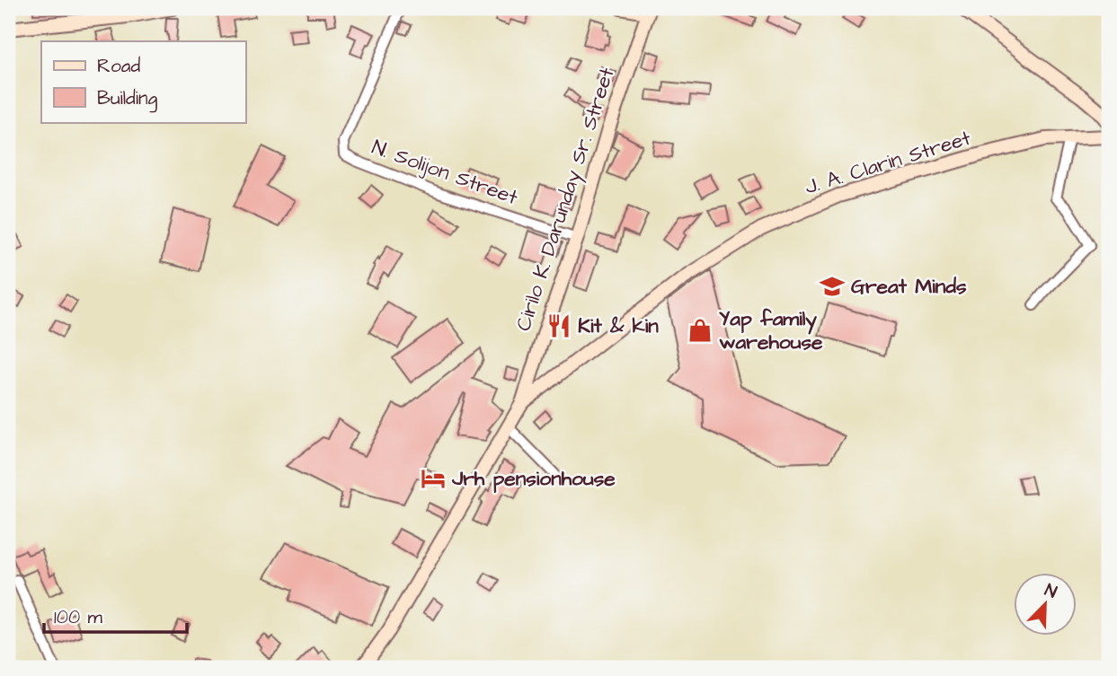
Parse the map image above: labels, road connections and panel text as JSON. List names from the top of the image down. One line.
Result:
{"streets":{"main road":["J. A. Clarin Street","Cirilo K. Darunday Sr. Street"],"street":["N. Solijon Street"]},"crossings":[["J. A. Clarin Street","Cirilo K. Darunday Sr. Street"],["N. Solijon Street","Cirilo K. Darunday Sr. Street"]],"places":{"school or university":["Great Minds"],"restaurant":["Kit & kin"],"shop":["Yap family warehouse"],"hotel":["Jrh pensionhouse"]},"legend":["Road","Building"],"scale_bar":"100 m","north":"top right"}
